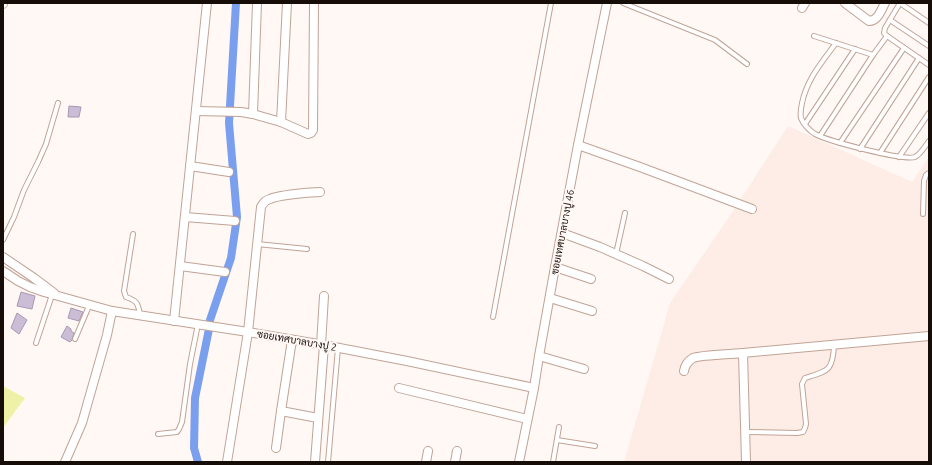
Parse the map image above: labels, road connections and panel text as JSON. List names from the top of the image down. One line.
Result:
{"streets":{"street":["ซอยเทศบาลบางปู 46","ซอยเทศบาลบางปู 2"]},"crossings":[["ซอยเทศบาลบางปู 46","ซอยเทศบาลบางปู 2"]]}
